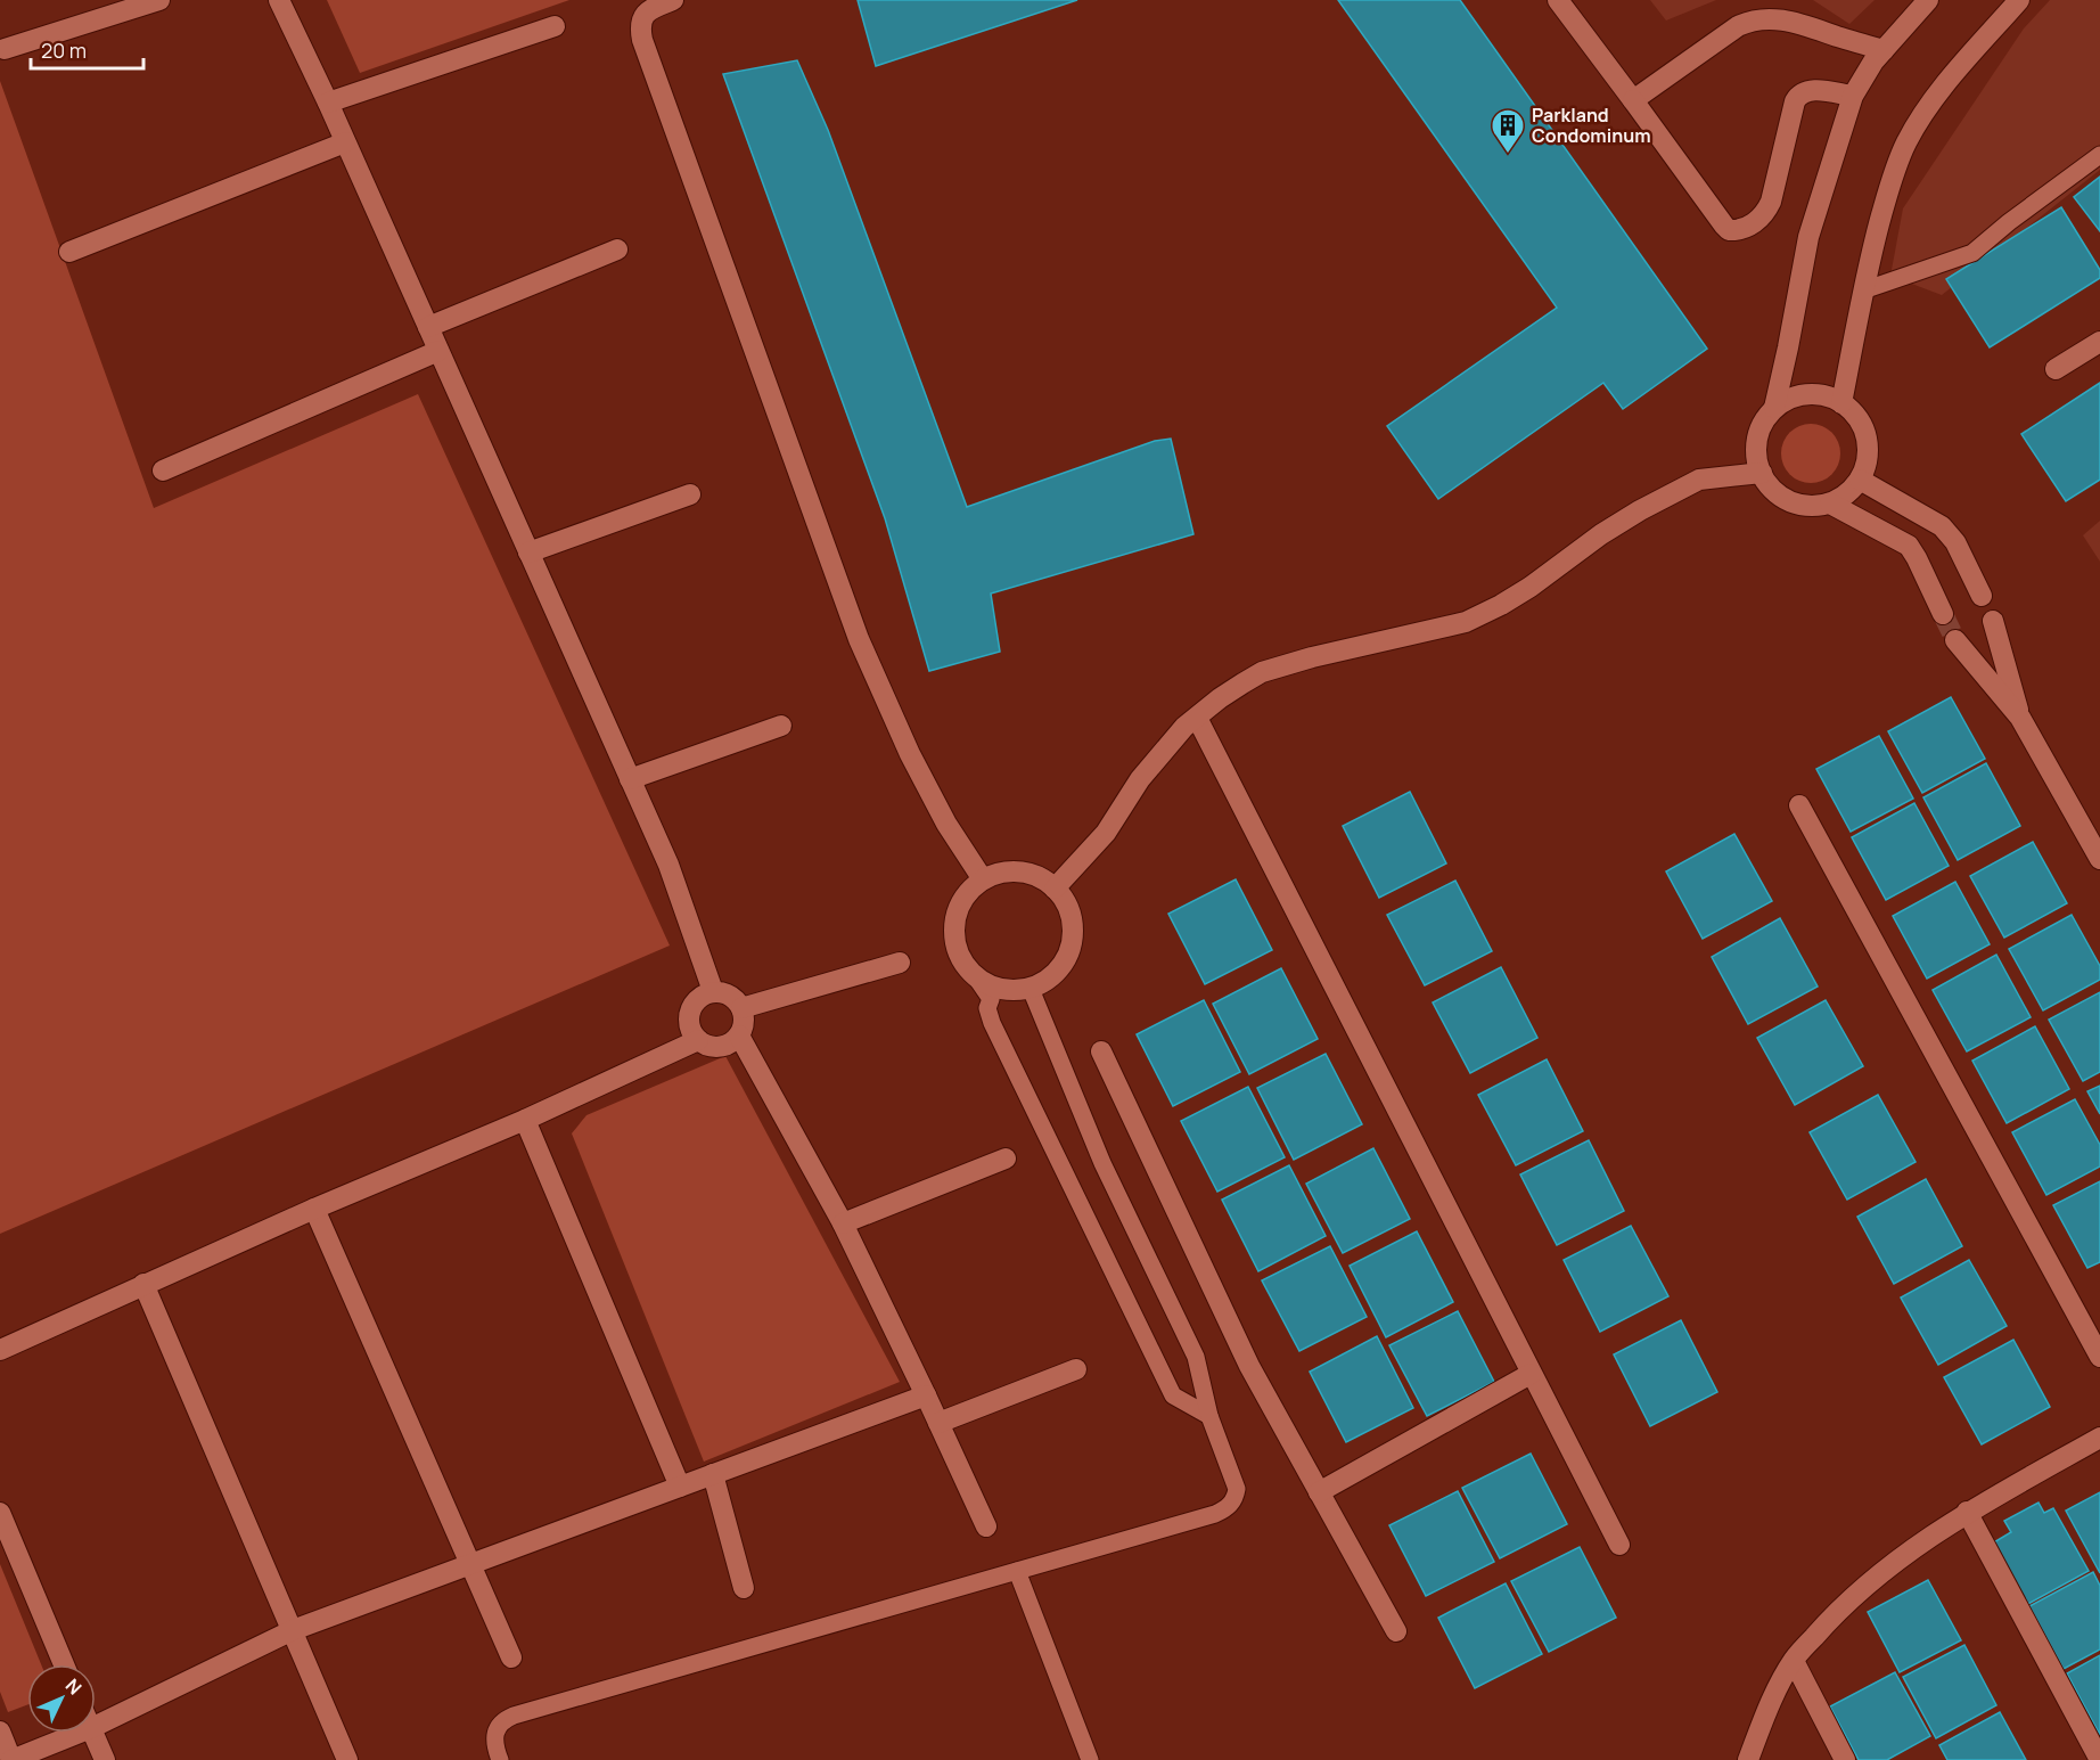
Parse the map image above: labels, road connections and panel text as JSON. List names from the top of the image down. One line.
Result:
{"places":{"building":["Parkland Condominum"]},"scale_bar":"20 m","north":"top right"}
